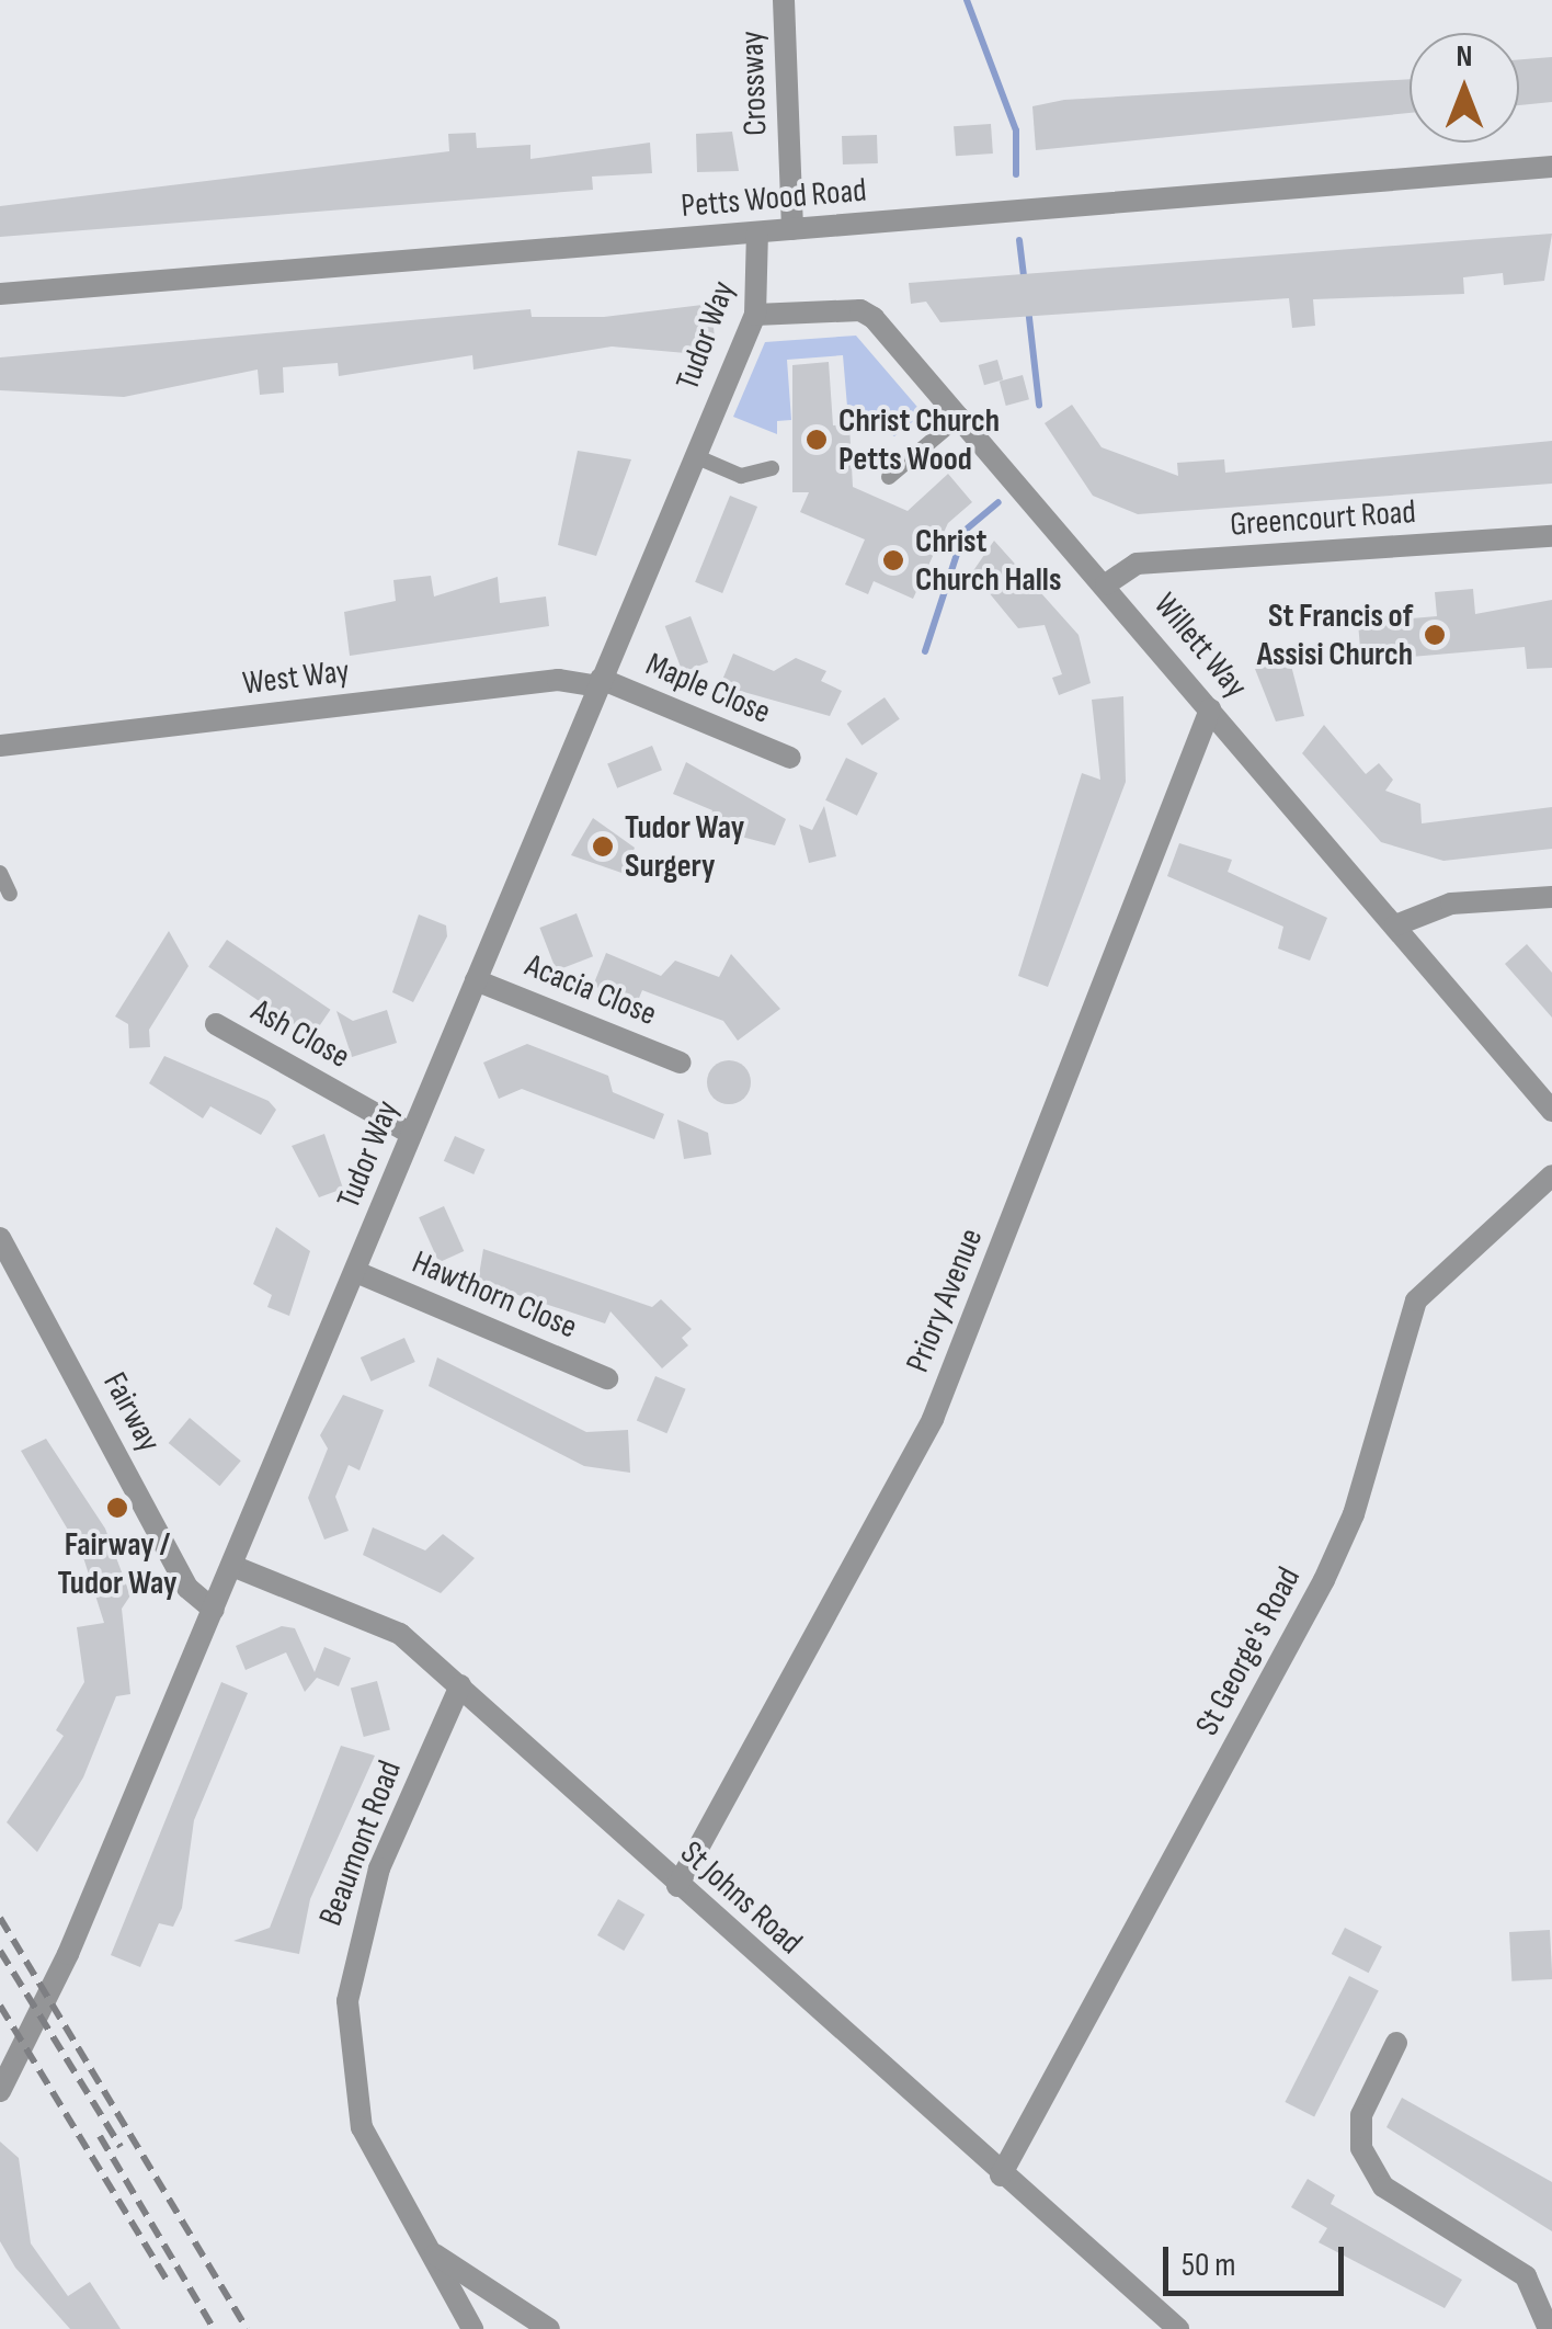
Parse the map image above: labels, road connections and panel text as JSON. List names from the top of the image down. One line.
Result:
{"streets":{"street":["Crossway","Petts Wood Road","Tudor Way","Greencourt Road","Willett Way","West Way","Maple Close","Acacia Close","Ash Close","Hawthorn Close","Priory Avenue","Fairway","St George's Road","Beaumont Road","St Johns Road"]},"crossings":[["Crossway","Petts Wood Road"],["Petts Wood Road","Tudor Way"],["Tudor Way","Willett Way"],["Tudor Way","West Way"],["Tudor Way","Maple Close"],["Tudor Way","Acacia Close"],["Tudor Way","Ash Close"],["Tudor Way","Hawthorn Close"],["Tudor Way","Fairway"],["Tudor Way","St Johns Road"],["Greencourt Road","Willett Way"],["Willett Way","Priory Avenue"],["West Way","Maple Close"],["Priory Avenue","St Johns Road"],["St George's Road","St Johns Road"],["Beaumont Road","St Johns Road"]],"places":["Christ Church Petts Wood","Christ Church Halls","St Francis of Assisi Church","Tudor Way Surgery","Fairway / Tudor Way"],"scale_bar":"50 m","north":"top"}
